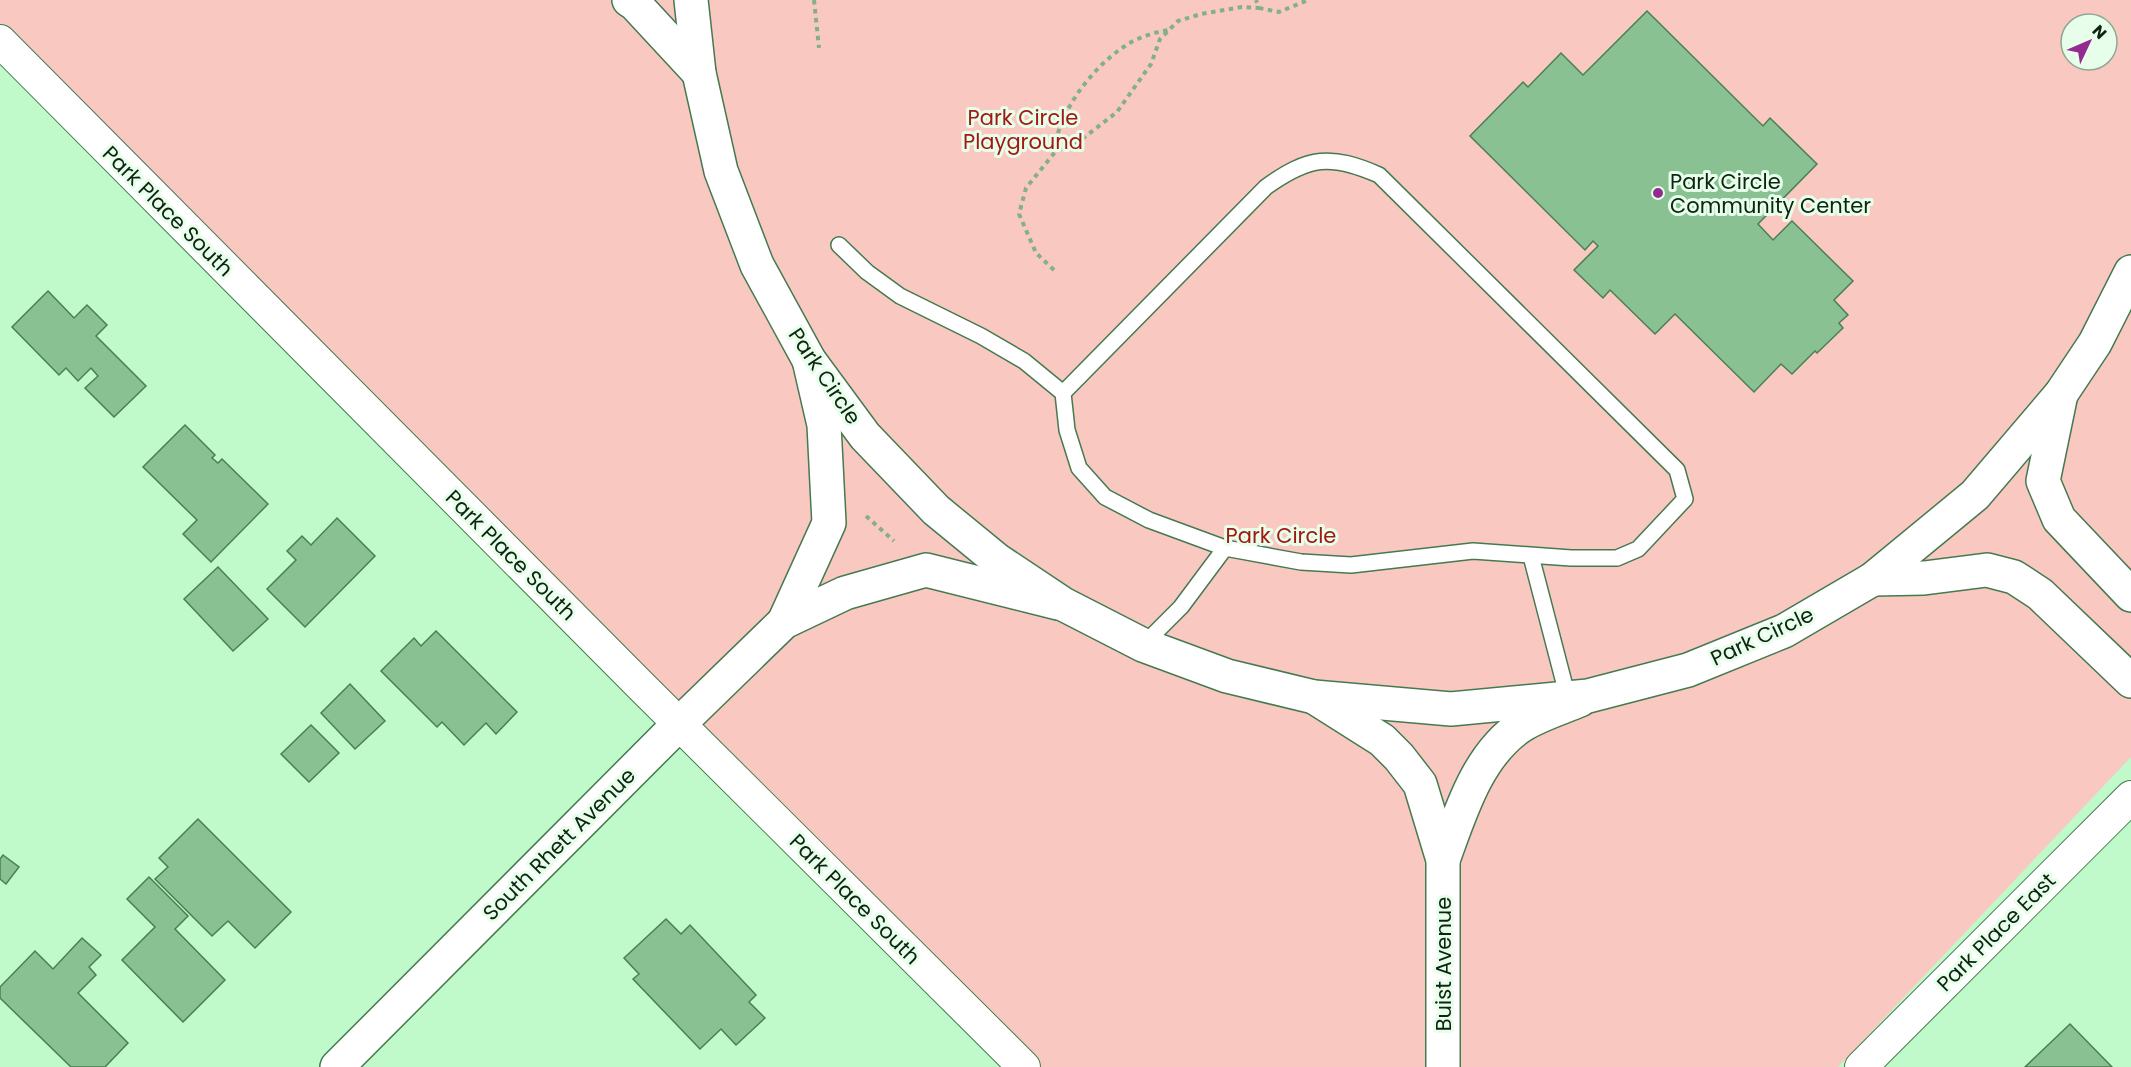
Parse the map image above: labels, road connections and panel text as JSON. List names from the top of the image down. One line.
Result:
{"streets":{"street":["Park Place South","Park Circle","South Rhett Avenue","Park Place East","Buist Avenue"]},"crossings":[["Park Place South","South Rhett Avenue"],["Park Circle","South Rhett Avenue"],["Park Circle","Buist Avenue"]],"parks":["Park Circle Playground","Park Circle"],"places":["Park Circle Community Center"],"north":"top right"}
